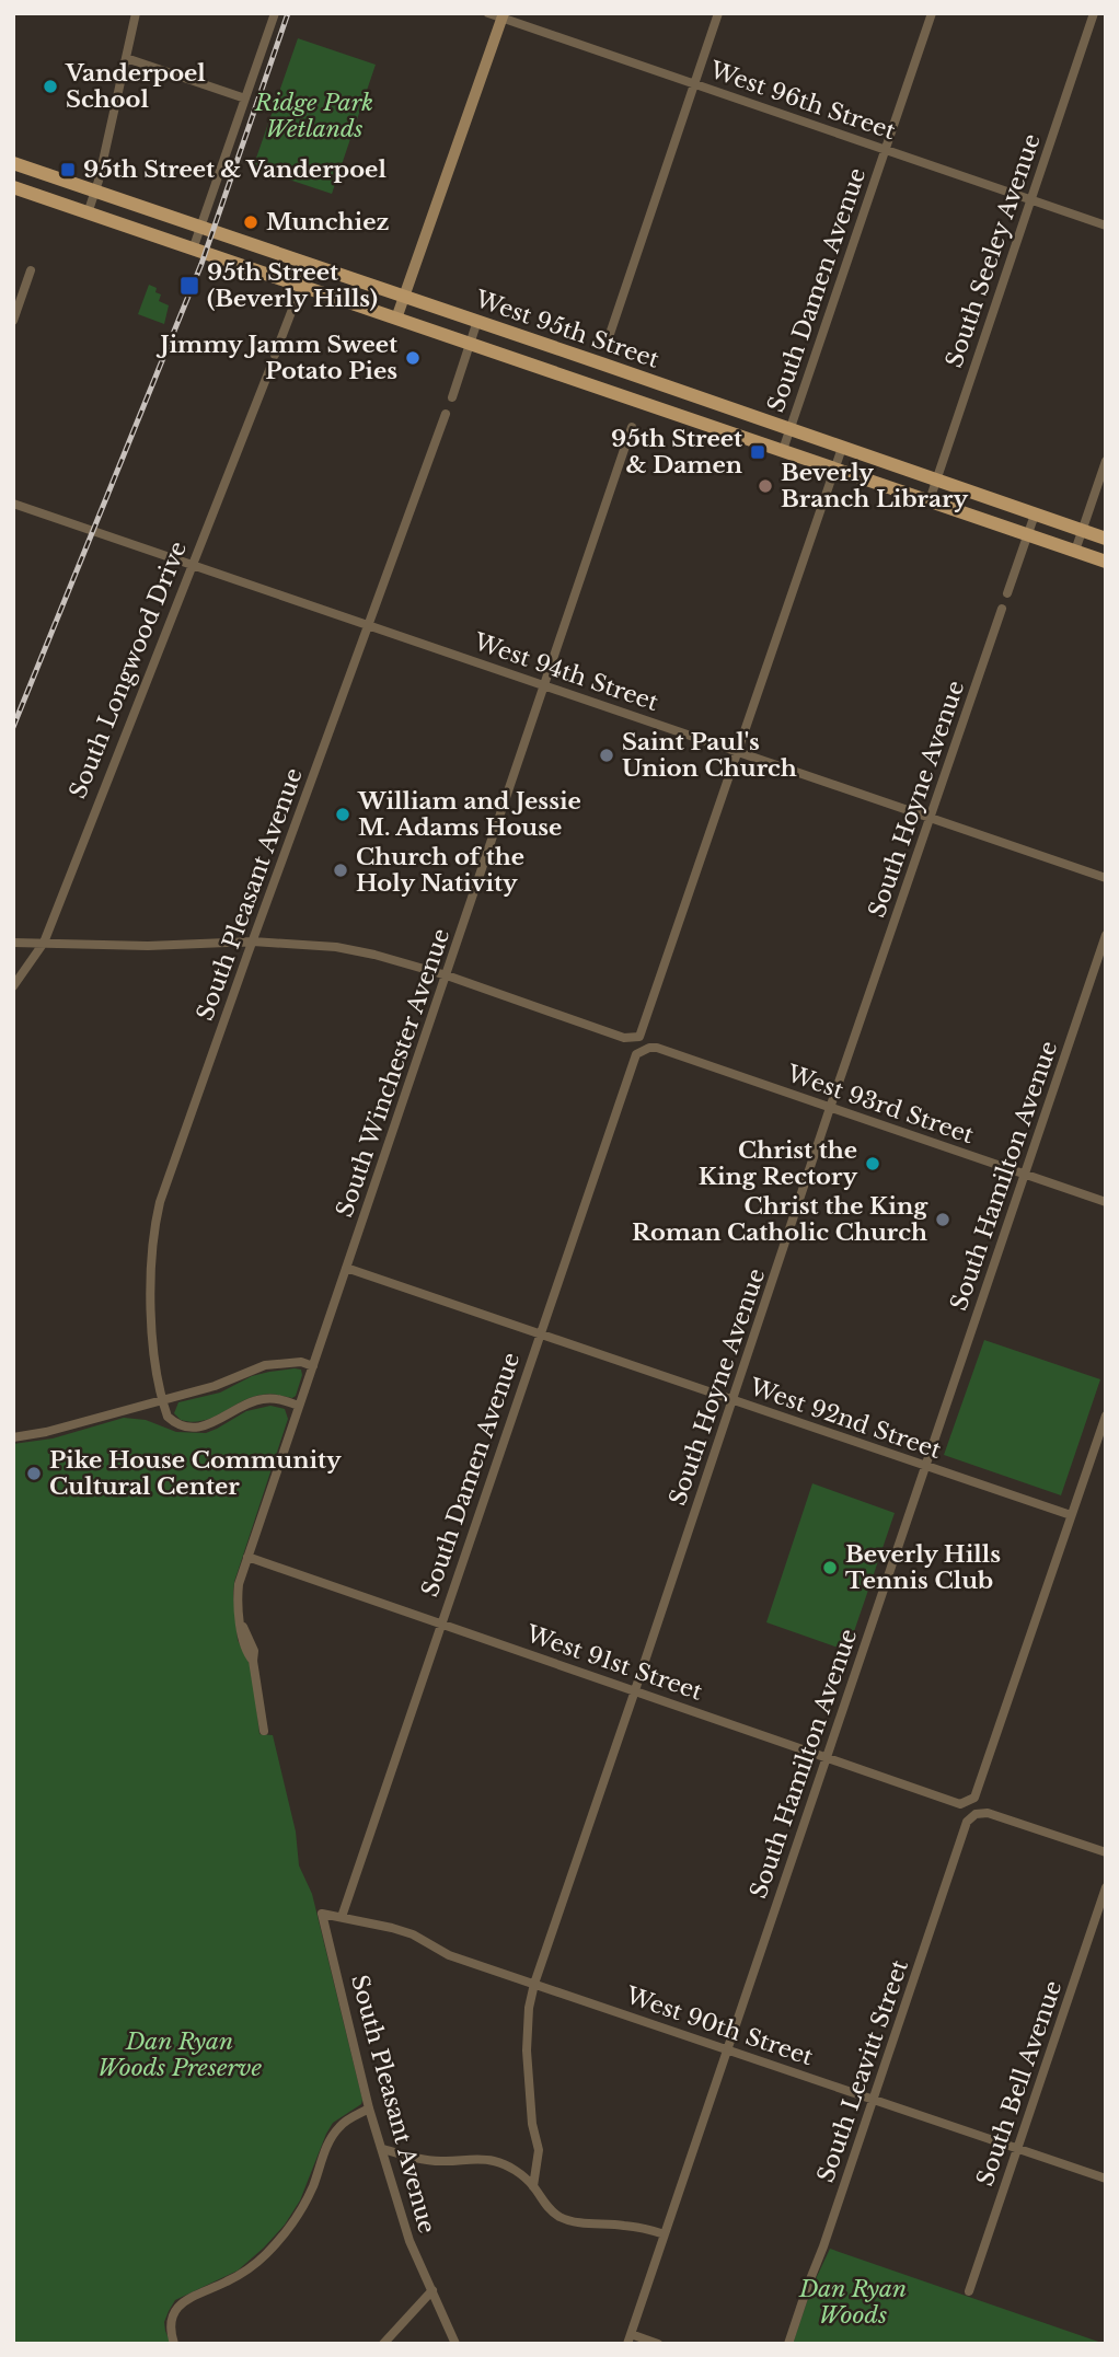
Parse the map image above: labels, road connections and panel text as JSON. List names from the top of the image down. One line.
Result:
{"streets":{"main road":["West 95th Street"],"street":["West 96th Street","South Seeley Avenue","South Damen Avenue","South Longwood Drive","West 94th Street","South Hoyne Avenue","South Pleasant Avenue","South Winchester Avenue","West 93rd Street","South Hamilton Avenue","West 92nd Street","West 91st Street","West 90th Street","South Leavitt Street","South Bell Avenue"]},"crossings":[["West 96th Street","South Seeley Avenue"],["West 96th Street","South Damen Avenue"],["South Seeley Avenue","West 95th Street"],["South Damen Avenue","West 95th Street"],["South Damen Avenue","West 93rd Street"],["South Damen Avenue","West 92nd Street"],["South Damen Avenue","West 91st Street"],["South Damen Avenue","West 90th Street"],["South Longwood Drive","West 94th Street"],["West 94th Street","South Hoyne Avenue"],["West 94th Street","South Pleasant Avenue"],["West 94th Street","South Winchester Avenue"],["South Hoyne Avenue","West 93rd Street"],["South Hoyne Avenue","West 92nd Street"],["South Hoyne Avenue","West 91st Street"],["South Hoyne Avenue","West 90th Street"],["South Pleasant Avenue","West 90th Street"],["South Winchester Avenue","West 92nd Street"],["South Winchester Avenue","West 91st Street"],["West 93rd Street","South Hamilton Avenue"],["South Hamilton Avenue","West 92nd Street"],["South Hamilton Avenue","West 91st Street"],["South Hamilton Avenue","West 90th Street"],["West 92nd Street","West 91st Street"],["West 90th Street","South Leavitt Street"],["West 90th Street","South Bell Avenue"]],"parks":["Ridge Park Wetlands","Dan Ryan Woods Preserve","Dan Ryan Woods"],"places":{"other":["Vanderpoel School","Munchiez","Jimmy Jamm Sweet Potato Pies","Beverly Branch Library","Saint Paul's Union Church","William and Jessie M. Adams House","Church of the Holy Nativity","Christ the King Rectory","Christ the King Roman Catholic Church","Pike House Community Cultural Center","Beverly Hills Tennis Club"],"transit":["95th Street & Vanderpoel","95th Street (Beverly Hills)","95th Street & Damen"]}}
